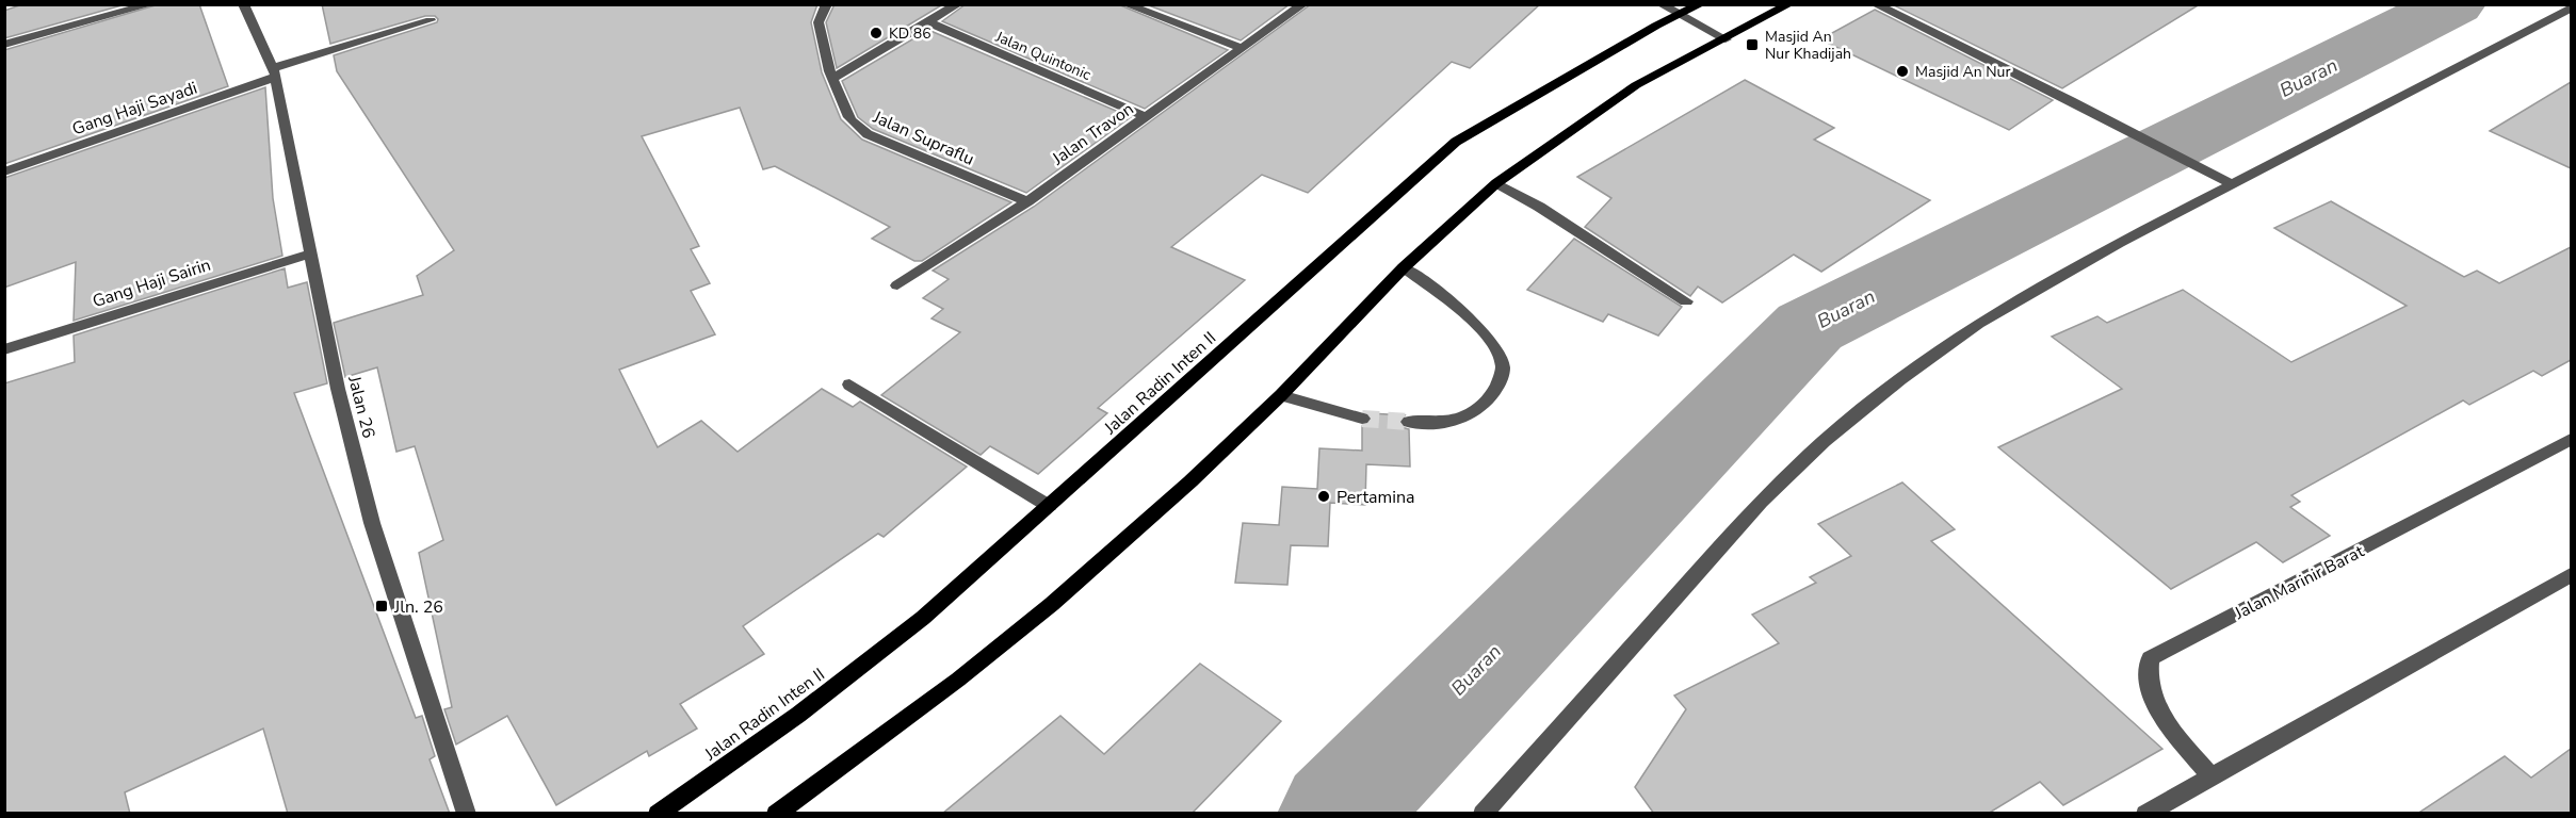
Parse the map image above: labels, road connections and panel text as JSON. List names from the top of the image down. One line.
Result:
{"streets":{"main road":["Jalan Radin Inten II"],"street":["Jalan Quintonic","Gang Haji Sayadi","Jalan Travon","Jalan Supraflu","Gang Haji Sairin","Jalan 26","Jalan Marinir Barat"]},"crossings":[["Jalan Quintonic","Jalan Travon"],["Gang Haji Sayadi","Jalan 26"],["Jalan Travon","Jalan Supraflu"],["Gang Haji Sairin","Jalan 26"]],"water":["Buaran"],"places":{"other":["KD 86","Masjid An Nur","Pertamina"],"transit":["Masjid An Nur Khadijah","Jln. 26"]}}
